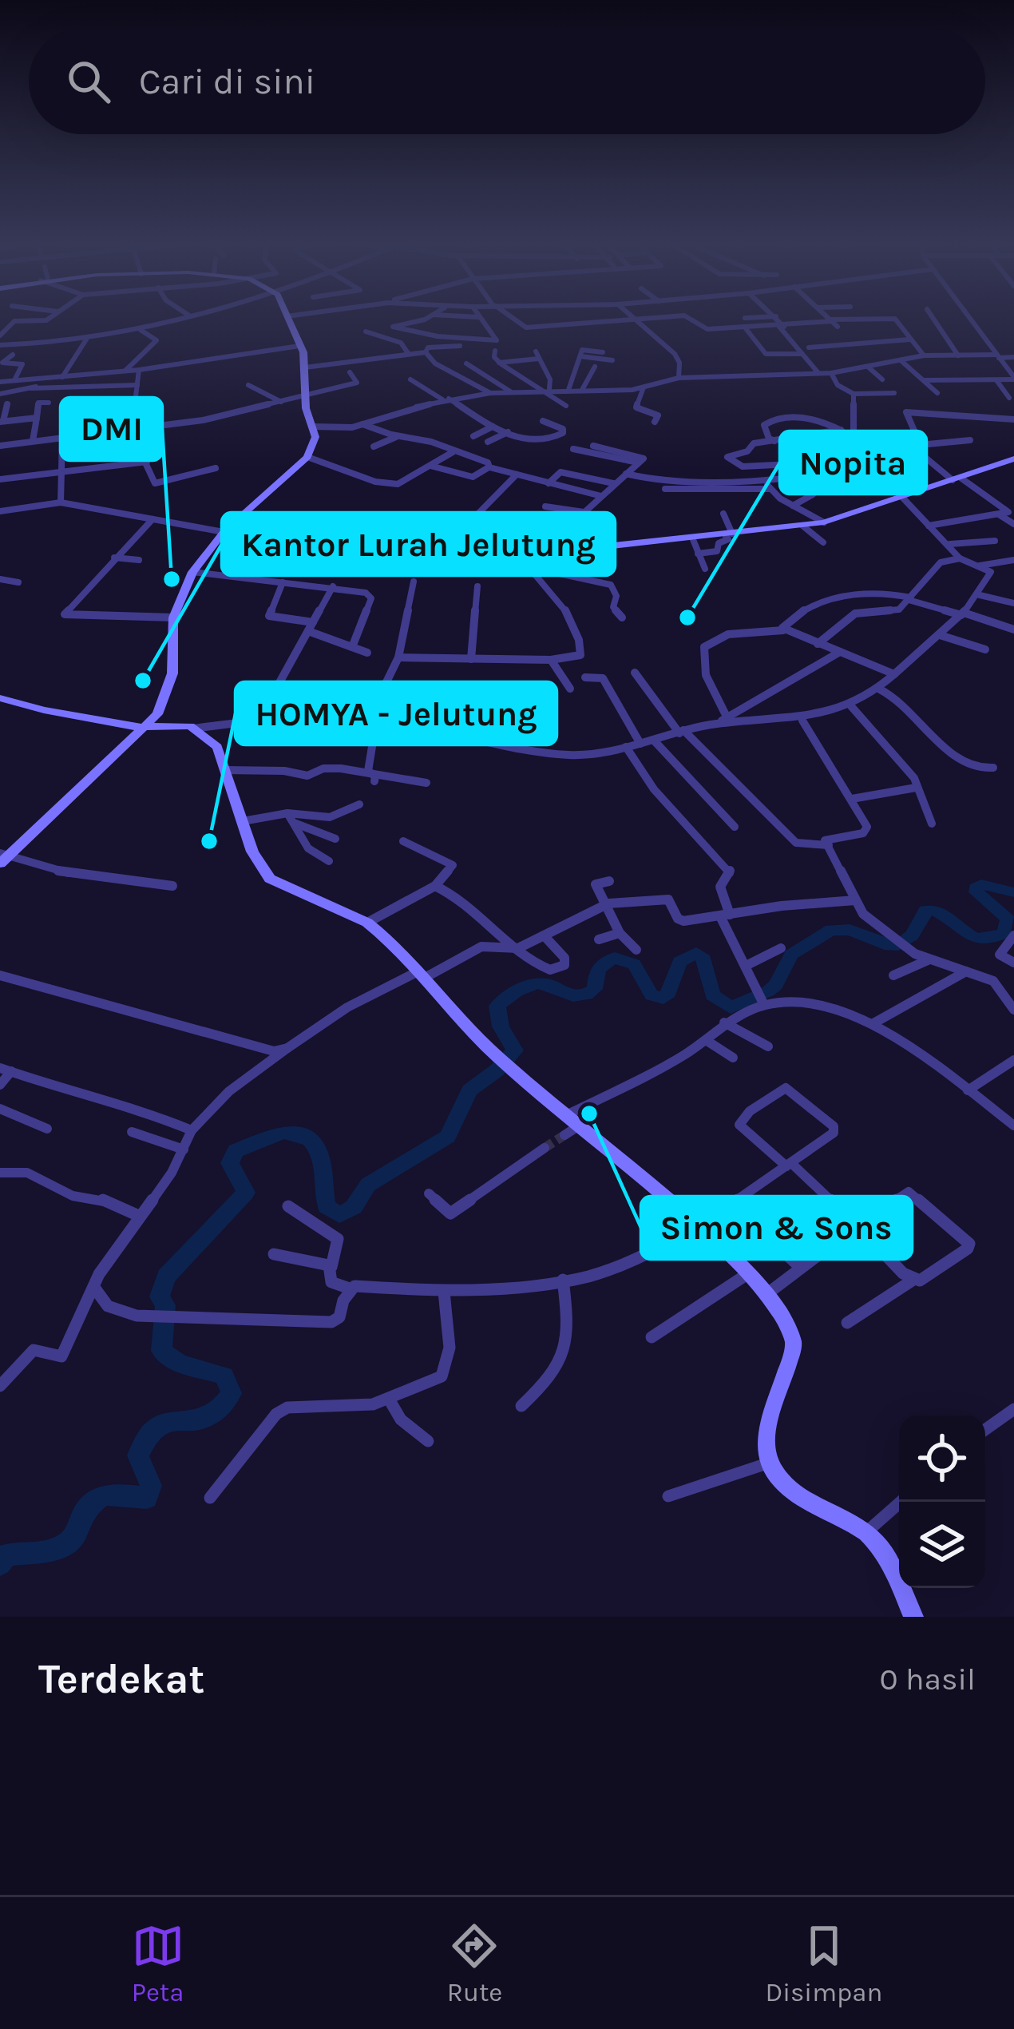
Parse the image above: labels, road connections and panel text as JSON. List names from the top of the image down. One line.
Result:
{"places":["DMI","Nopita","Kantor Lurah Jelutung","HOMYA - Jelutung","Simon & Sons"],"page":{"search":"Cari di sini","heading":["Terdekat","0 hasil"],"nav":["Peta","Rute","Disimpan"]}}
